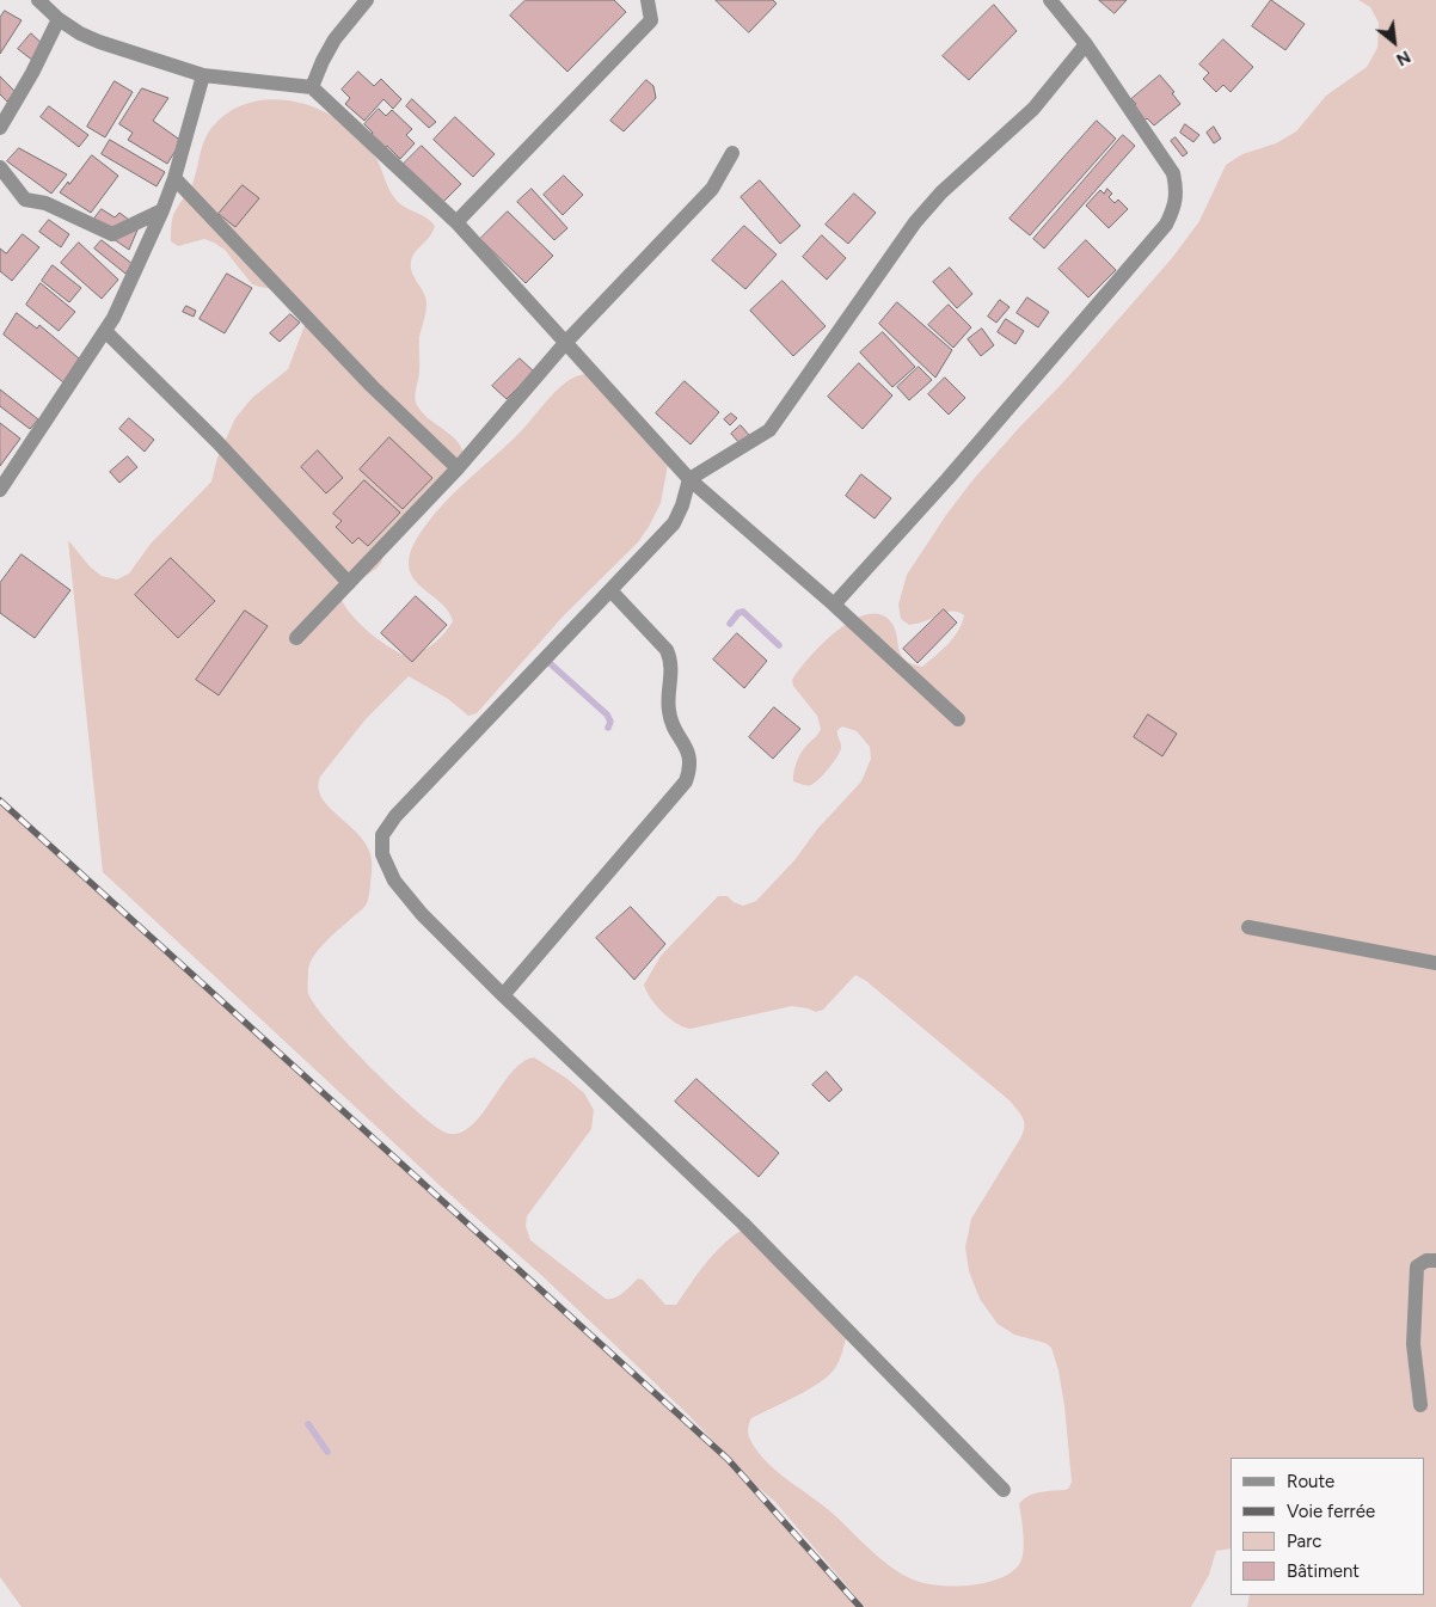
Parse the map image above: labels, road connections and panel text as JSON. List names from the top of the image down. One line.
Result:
{"legend":["Route","Voie ferrée","Parc","Bâtiment"],"north":"bottom right"}
